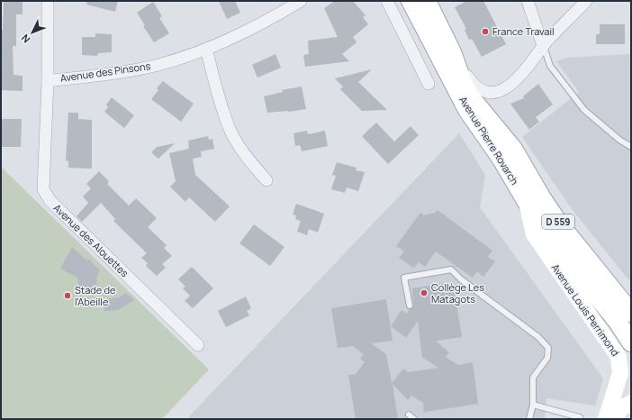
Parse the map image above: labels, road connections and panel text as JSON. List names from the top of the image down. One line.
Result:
{"streets":{"main road":["Avenue Pierre Rovarch","D 559"],"street":["Avenue des Pinsons","Avenue des Alouettes","Avenue Louis Perrimond"]},"crossings":[["Avenue des Pinsons","Avenue des Alouettes"],["Avenue Pierre Rovarch","Avenue Louis Perrimond"]],"places":["France Travail","Collège Les Matagots","Stade de l'Abeille"],"north":"bottom left"}
